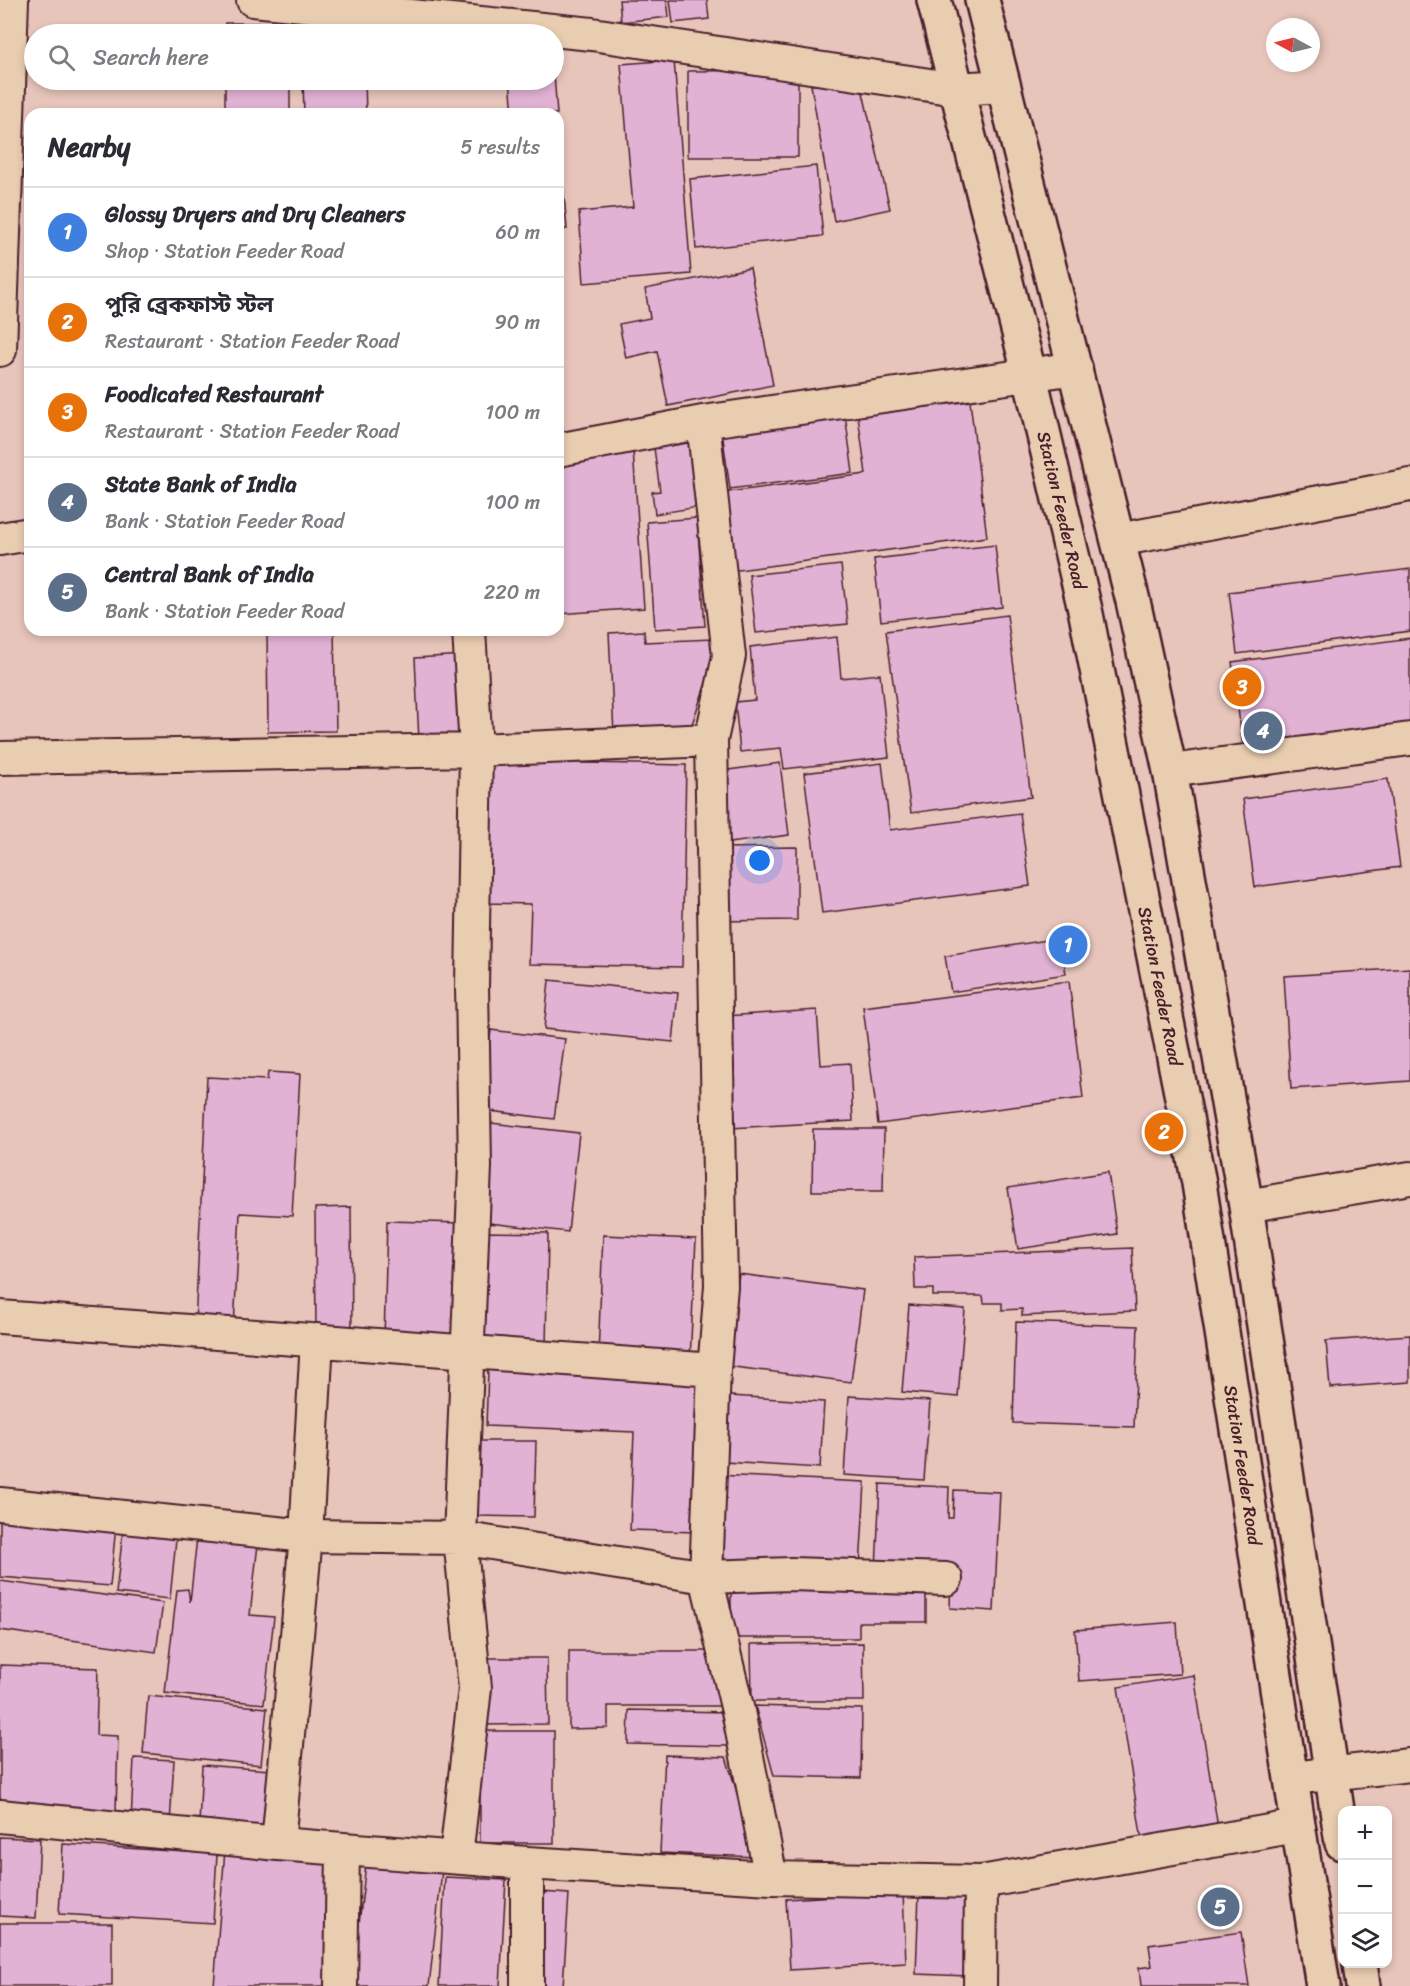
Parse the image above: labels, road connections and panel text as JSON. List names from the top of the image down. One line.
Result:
{"streets":{"street":["Station Feeder Road"]},"north":"left","page":{"search":"Search here","heading":["Nearby","5 results"],"list":[{"mark":"1","name":"Glossy Dryers and Dry Cleaners","note":"Shop · Station Feeder Road","value":"60 m"},{"mark":"2","name":"পুরি ব্রেকফাস্ট স্টল","note":"Restaurant · Station Feeder Road","value":"90 m"},{"mark":"3","name":"Foodicated Restaurant","note":"Restaurant · Station Feeder Road","value":"100 m"},{"mark":"4","name":"State Bank of India","note":"Bank · Station Feeder Road","value":"100 m"},{"mark":"5","name":"Central Bank of India","note":"Bank · Station Feeder Road","value":"220 m"}],"pins":["3","4","1","2","5"],"map_buttons":["+","−"]}}
